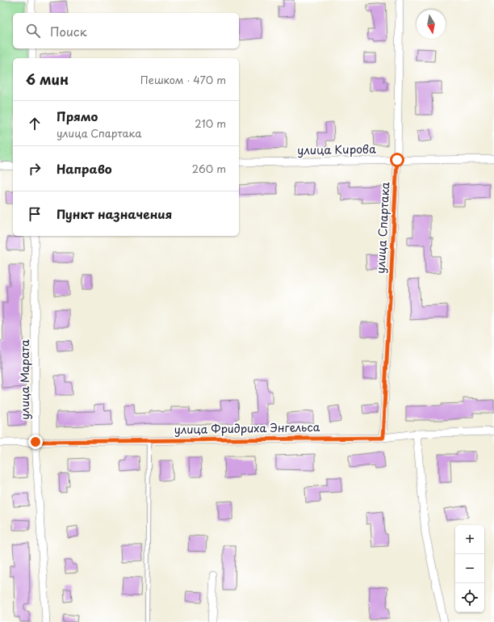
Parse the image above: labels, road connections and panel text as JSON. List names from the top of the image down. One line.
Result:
{"streets":{"street":["улица Кирова","улица Спартака","улица Марата","улица Фридриха Энгельса"]},"crossings":[["улица Кирова","улица Спартака"],["улица Спартака","улица Фридриха Энгельса"],["улица Марата","улица Фридриха Энгельса"]],"north":"bottom","page":{"search":"Поиск","heading":["6 мин","Пешком · 470 m"],"list":[["Прямо","улица Спартака","210 m"],["Направо","260 m"],"Пункт назначения"],"map_buttons":["+","−"]}}
